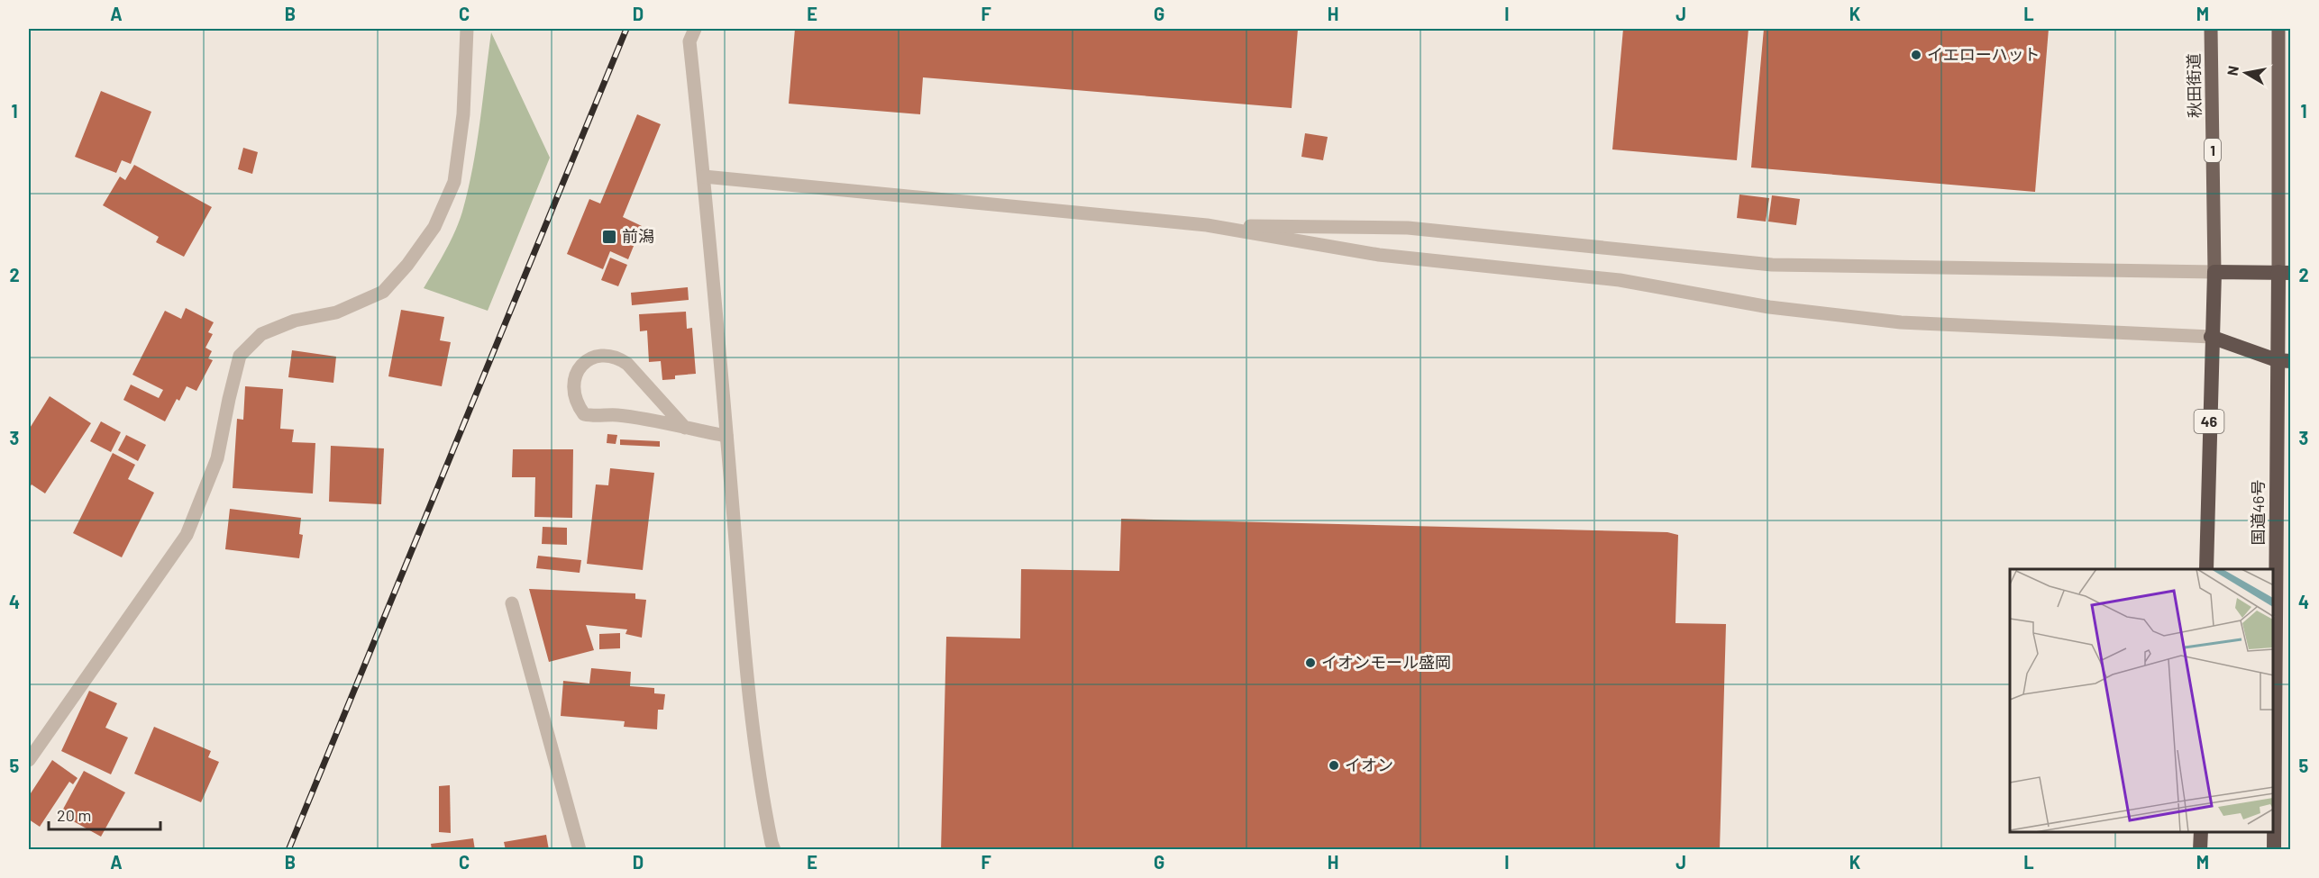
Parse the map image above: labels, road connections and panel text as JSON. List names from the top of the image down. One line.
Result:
{"streets":{"highway":["46","国道46号"],"main road":["秋田街道","1"]},"crossings":[["秋田街道","46"]],"places":{"other":["イエローハット","イオンモール盛岡","イオン"],"transit":["前潟"]},"scale_bar":"20 m","north":"left","grid":{"columns":["A","B","C","D","E","F","G","H","I","J","K","L","M"],"rows":["1","2","3","4","5"]}}
